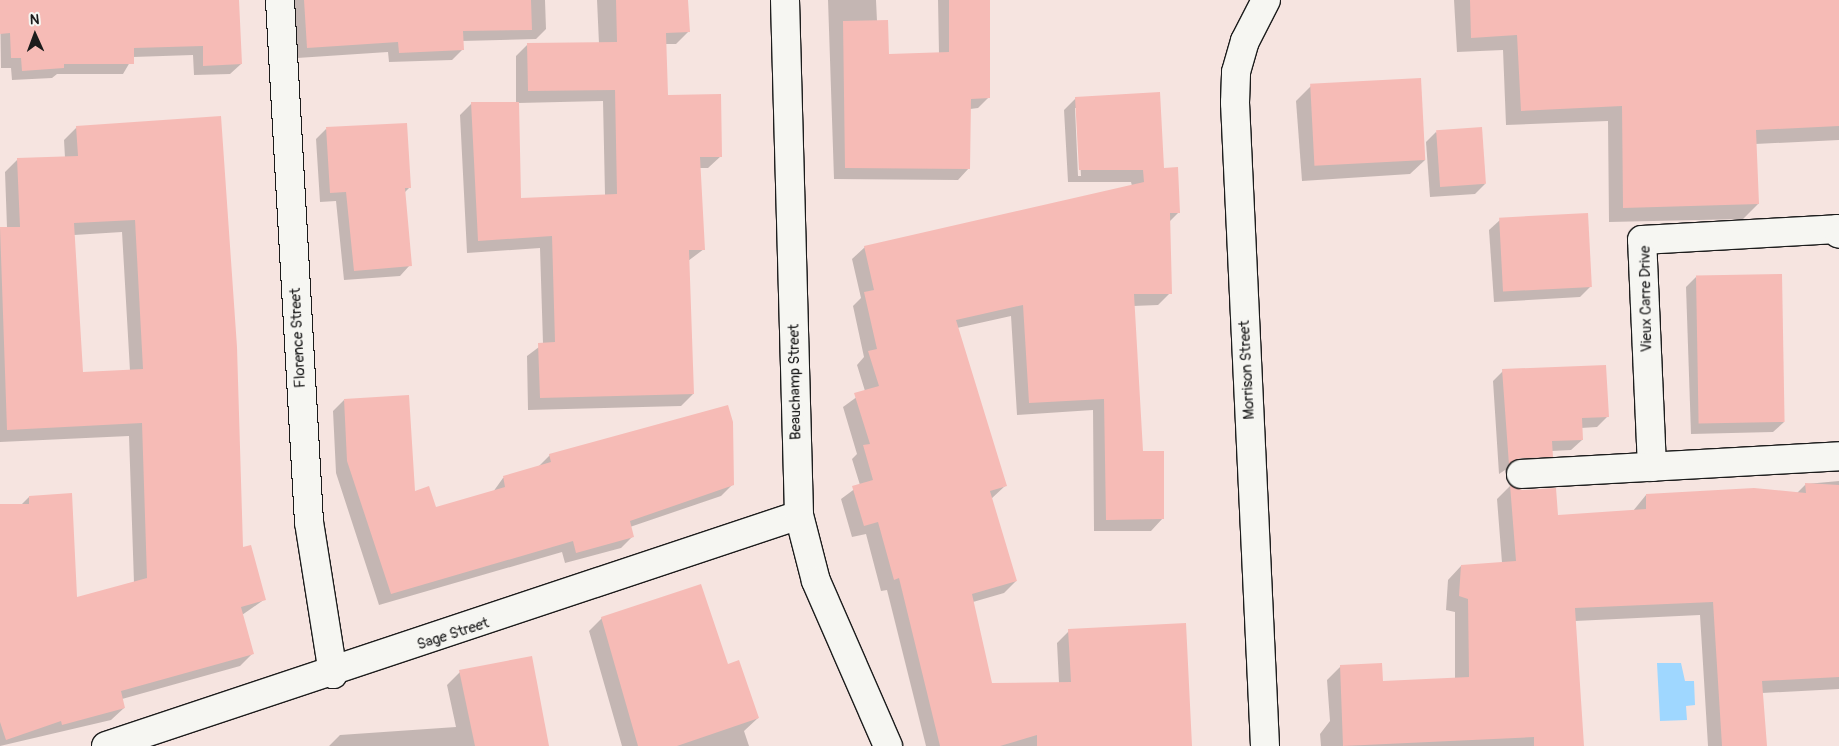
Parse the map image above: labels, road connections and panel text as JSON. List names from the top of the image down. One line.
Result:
{"streets":{"street":["Vieux Carre Drive","Florence Street","Morrison Street","Beauchamp Street","Sage Street"]},"crossings":[["Florence Street","Sage Street"],["Beauchamp Street","Sage Street"]],"north":"top"}
